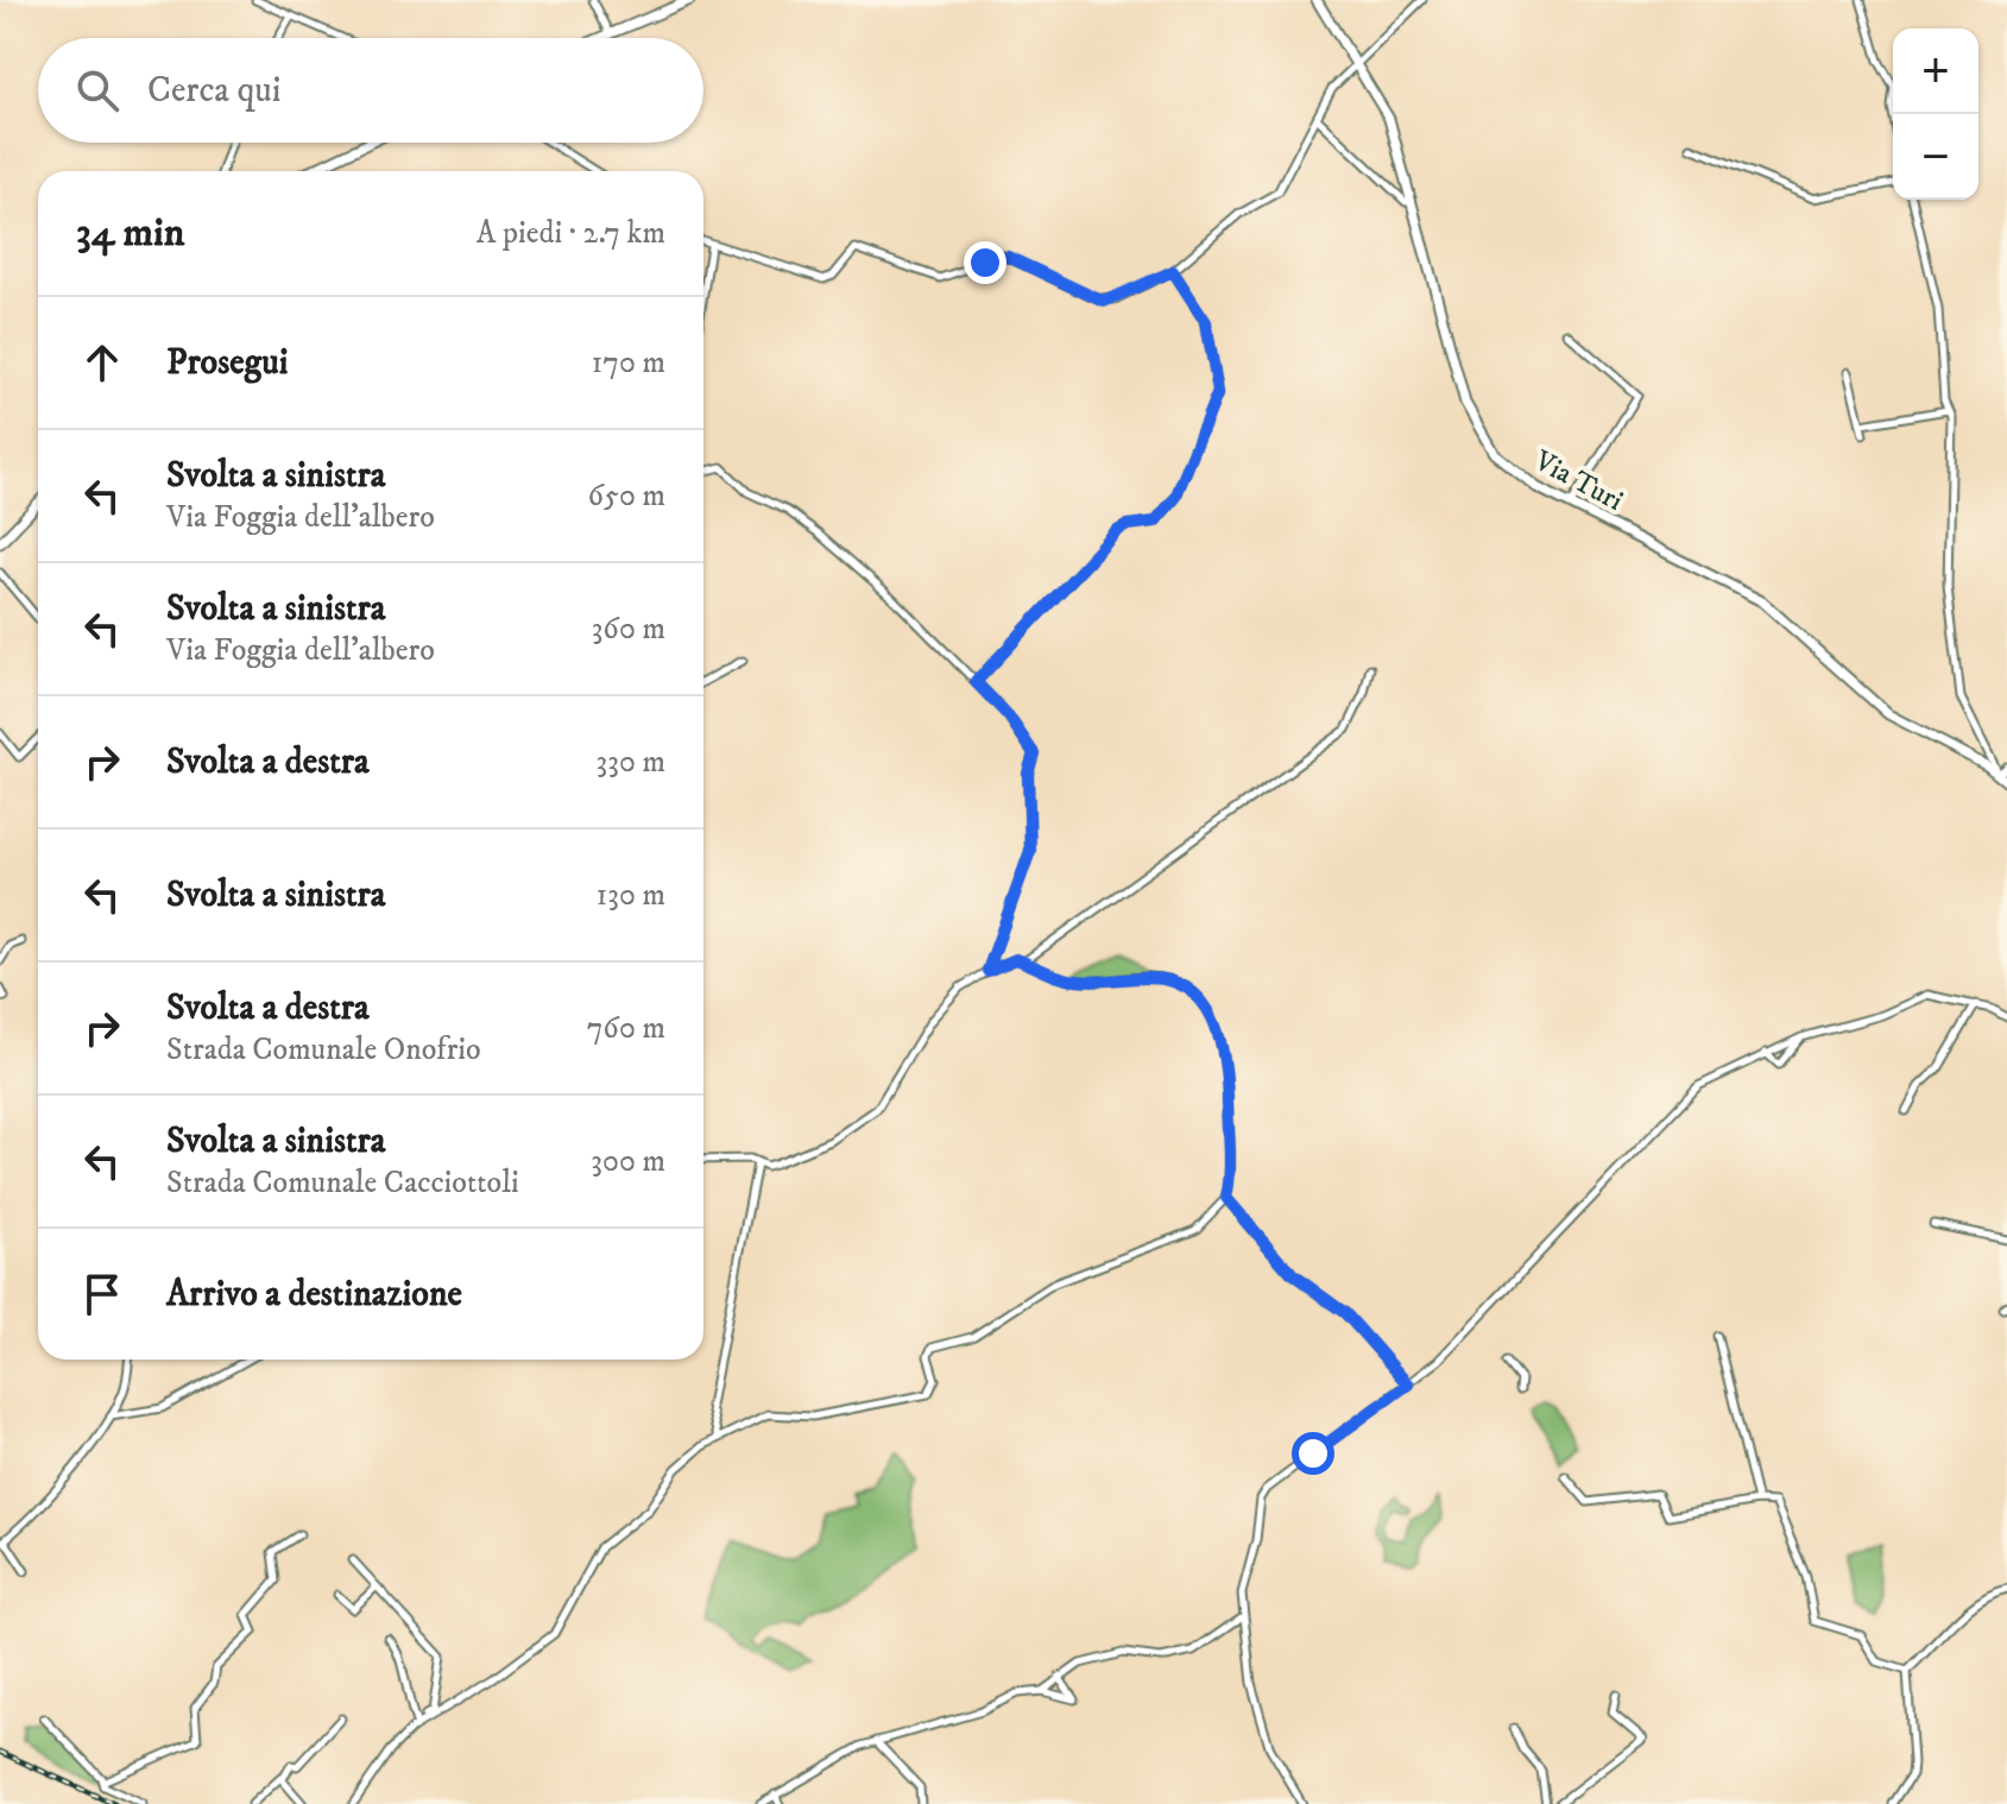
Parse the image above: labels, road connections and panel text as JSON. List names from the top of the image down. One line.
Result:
{"streets":{"main road":["Via Turi"]},"page":{"map_buttons":["+","−"],"search":"Cerca qui","heading":["34 min","A piedi · 2.7 km"],"list":[["Prosegui","170 m"],["Svolta a sinistra","Via Foggia dell'albero","650 m"],["Svolta a sinistra","Via Foggia dell'albero","360 m"],["Svolta a destra","330 m"],["Svolta a sinistra","130 m"],["Svolta a destra","Strada Comunale Onofrio","760 m"],["Svolta a sinistra","Strada Comunale Cacciottoli","300 m"],"Arrivo a destinazione"]}}
